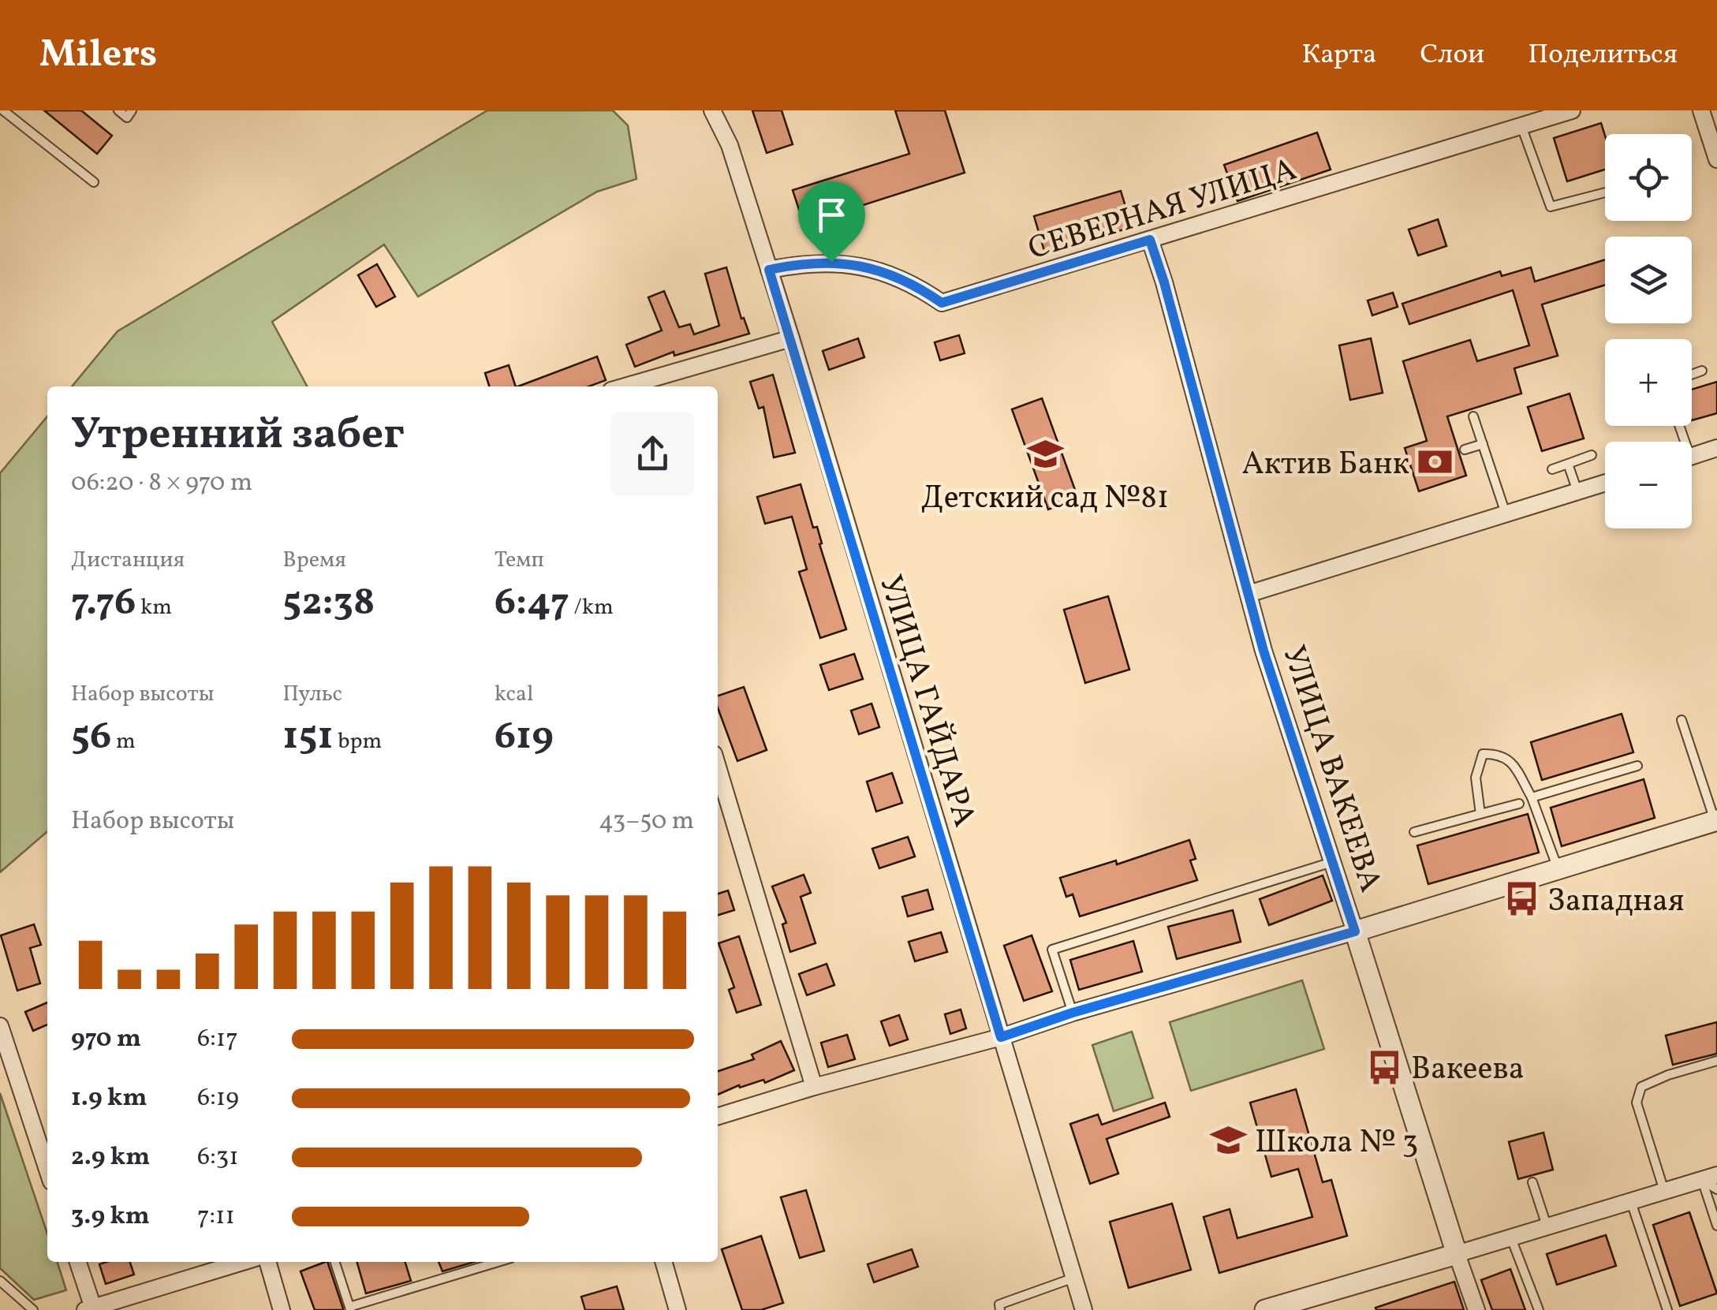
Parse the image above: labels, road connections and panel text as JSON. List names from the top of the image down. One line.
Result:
{"streets":{"street":["СЕВЕРНАЯ УЛИЦА","УЛИЦА ГАЙДАРА","УЛИЦА ВАКЕЕВА"]},"crossings":[["СЕВЕРНАЯ УЛИЦА","УЛИЦА ГАЙДАРА"],["СЕВЕРНАЯ УЛИЦА","УЛИЦА ВАКЕЕВА"]],"places":{"school or university":["Детский сад №81","Школа № 3"],"bank":["Актив Банк"],"bus stop":["Западная","Вакеева"]},"page":{"header":"Milers","nav":["Карта","Слои","Поделиться"],"map_buttons":["+","−"],"heading":["Утренний забег","06:20 · 8 × 970 m"],"stats":[["Дистанция","7.76 km"],["Время","52:38"],["Темп","6:47 /km"],["Набор высоты","56 m"],["Пульс","151 bpm"],["kcal","619"]],"chart":["Набор высоты","43–50 m"],"list":[{"name":"970 m","note":"6:17"},{"name":"1.9 km","note":"6:19"},{"name":"2.9 km","note":"6:31"},{"name":"3.9 km","note":"7:11"}]}}
